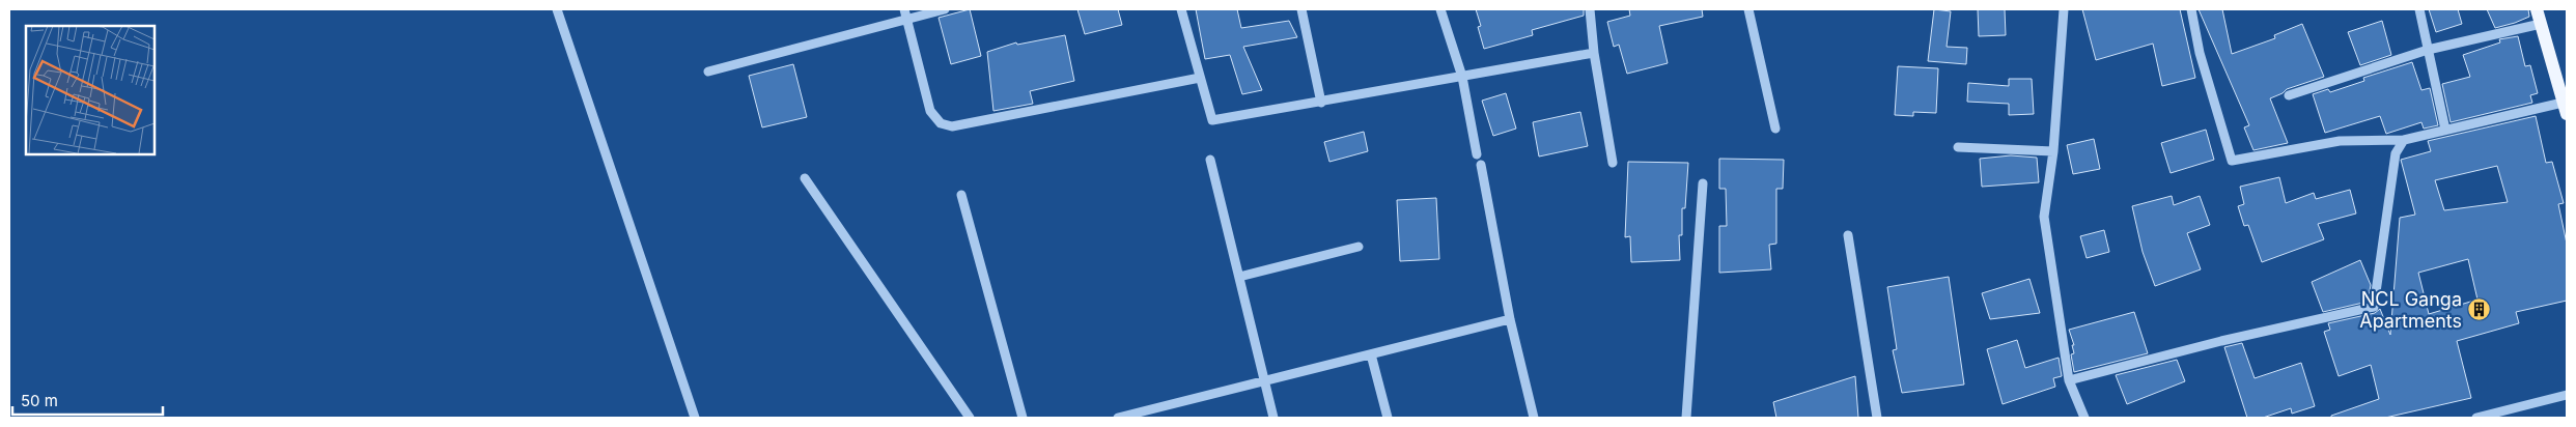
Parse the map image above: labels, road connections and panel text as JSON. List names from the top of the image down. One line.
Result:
{"places":{"building":["NCL Ganga Apartments"]},"scale_bar":"50 m"}
